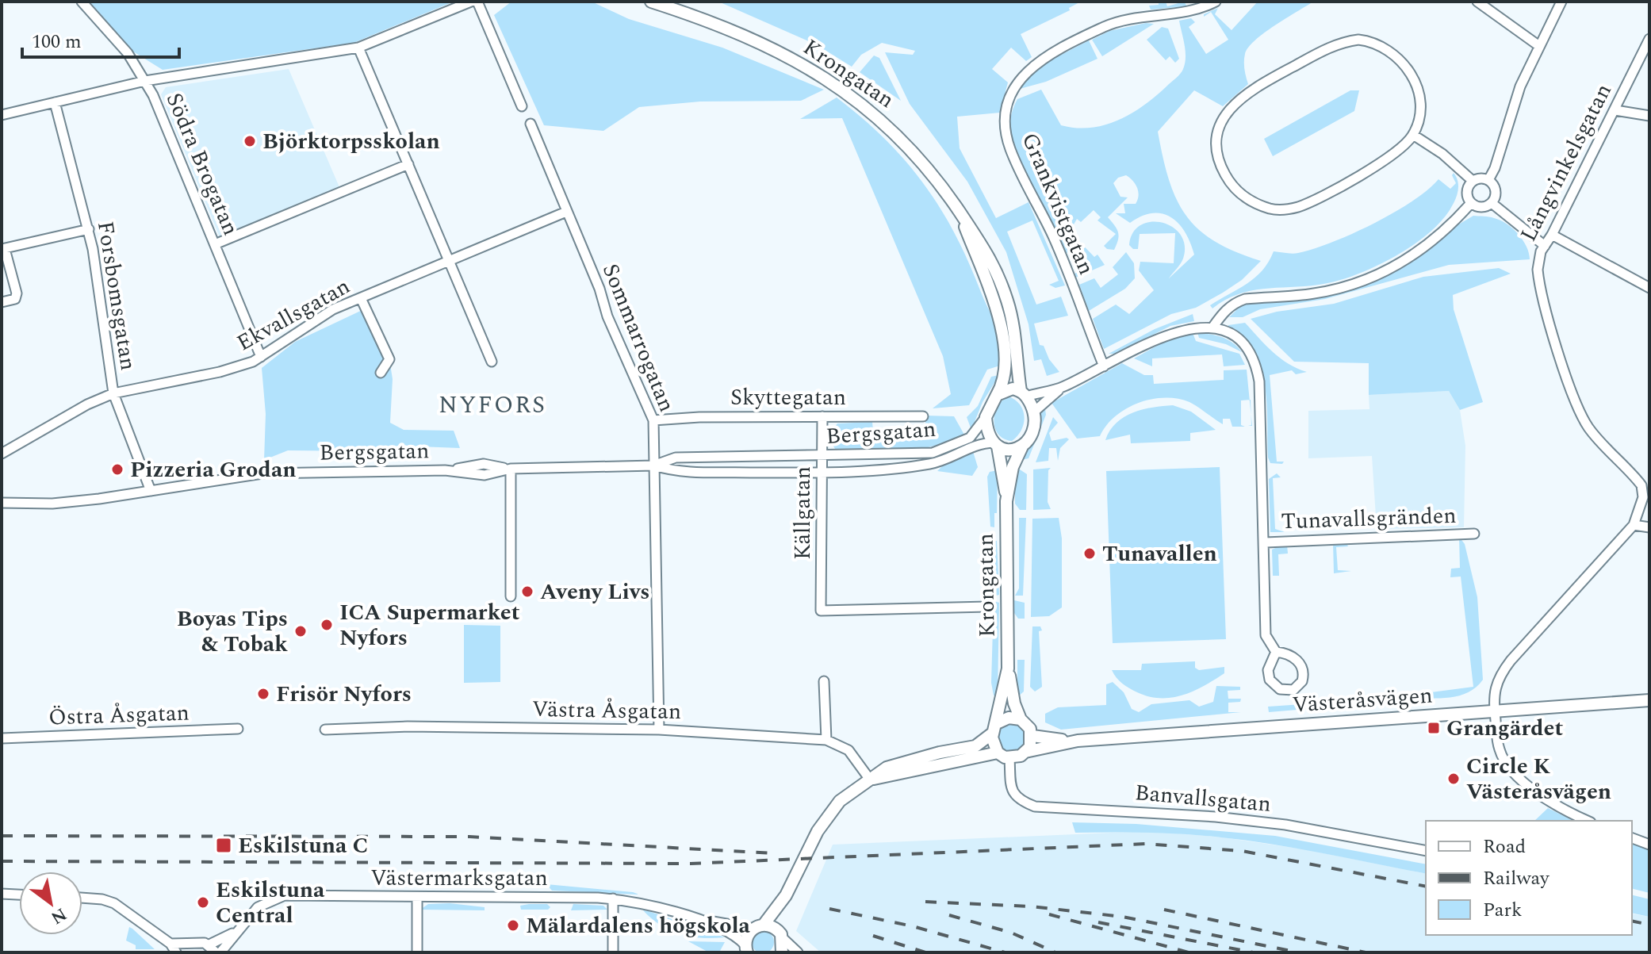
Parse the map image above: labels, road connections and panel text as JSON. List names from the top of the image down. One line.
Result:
{"streets":{"street":["Krongatan","Långvinkelsgatan","Södra Brogatan","Grankvistgatan","Forsbomsgatan","Ekvallsgatan","Sommarrogatan","Skyttegatan","Bergsgatan","Källgatan","Tunavallsgränden","Västeråsvägen","Västra Åsgatan","Östra Åsgatan","Banvallsgatan","Västermarksgatan"]},"crossings":[["Krongatan","Bergsgatan"],["Krongatan","Västeråsvägen"],["Krongatan","Banvallsgatan"],["Långvinkelsgatan","Västeråsvägen"],["Södra Brogatan","Ekvallsgatan"],["Forsbomsgatan","Ekvallsgatan"],["Forsbomsgatan","Bergsgatan"],["Ekvallsgatan","Sommarrogatan"],["Sommarrogatan","Skyttegatan"],["Sommarrogatan","Bergsgatan"],["Sommarrogatan","Västra Åsgatan"],["Skyttegatan","Källgatan"],["Bergsgatan","Källgatan"],["Västeråsvägen","Banvallsgatan"]],"districts":["NYFORS"],"places":{"other":["Björktorpsskolan","Pizzeria Grodan","Tunavallen","Aveny Livs","ICA Supermarket Nyfors","Boyas Tips & Tobak","Frisör Nyfors","Circle K Västeråsvägen","Eskilstuna Central","Mälardalens högskola"],"transit":["Grangärdet","Eskilstuna C"]},"legend":["Road","Railway","Park"],"scale_bar":"100 m","north":"bottom right"}
